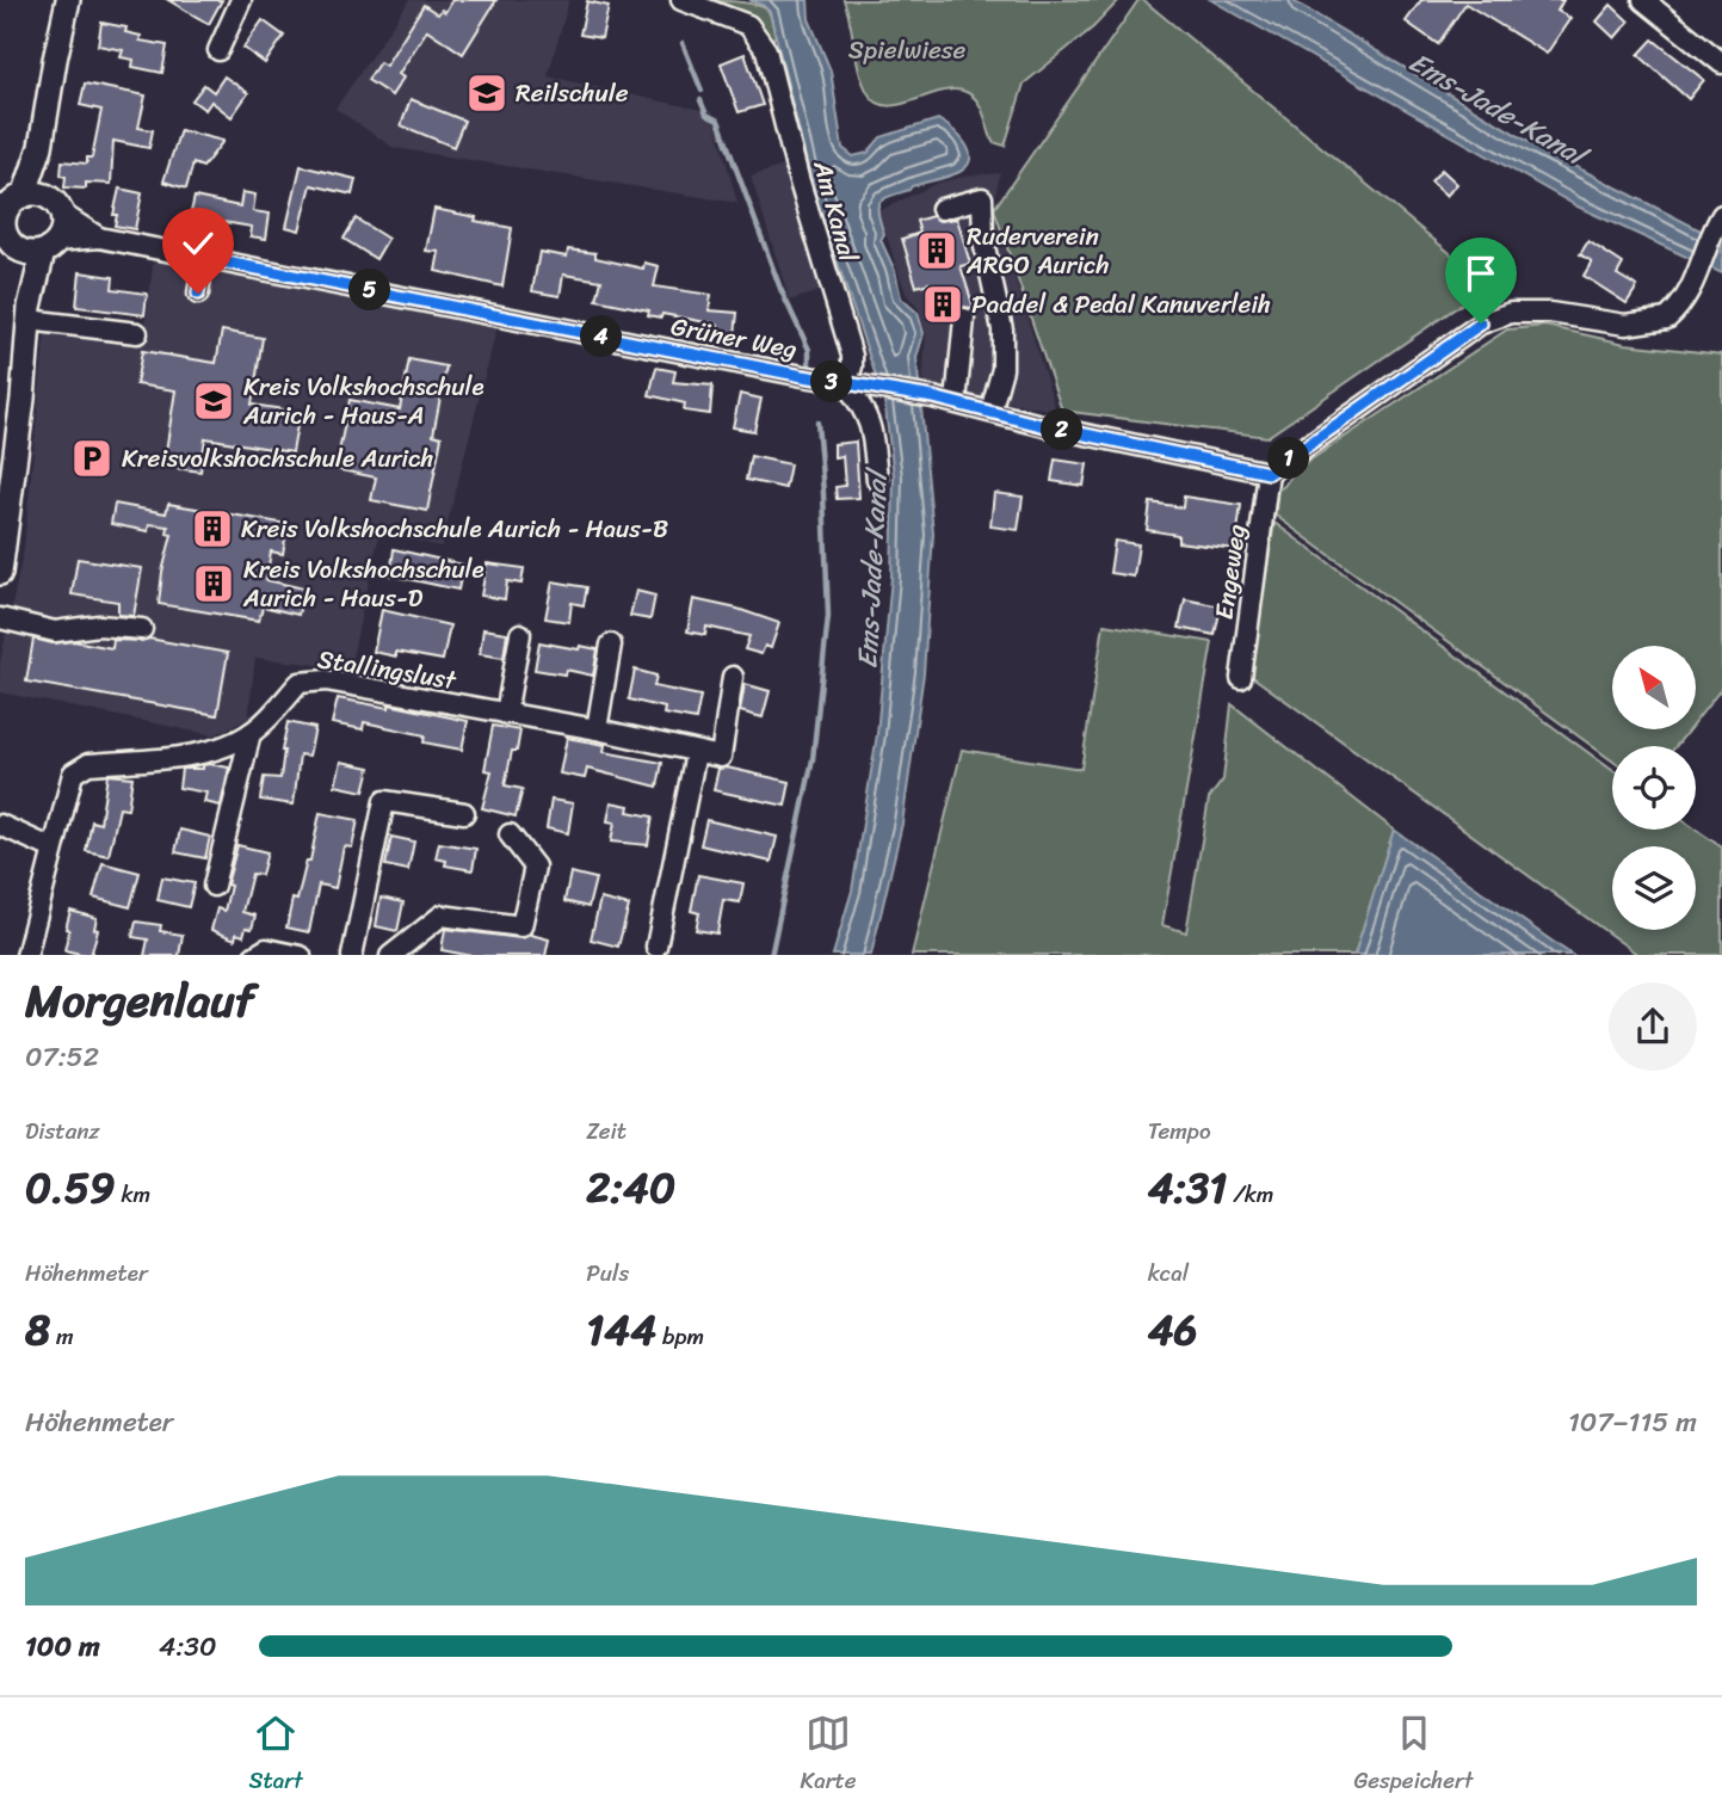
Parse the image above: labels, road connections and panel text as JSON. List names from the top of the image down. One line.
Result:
{"streets":{"street":["Am Kanal","Grüner Weg","Engeweg","Stallingslust"]},"crossings":[["Am Kanal","Grüner Weg"],["Grüner Weg","Engeweg"]],"water":["Ems-Jade-Kanal"],"parks":["Spielwiese"],"places":{"school or university":["Reilschule","Kreis Volkshochschule Aurich - Haus-A"],"building":["Ruderverein ARGO Aurich","Paddel & Pedal Kanuverleih","Kreis Volkshochschule Aurich - Haus-B","Kreis Volkshochschule Aurich - Haus-D"],"parking":["Kreisvolkshochschule Aurich"]},"north":"top left","page":{"pins":["5","4","3","2","1"],"heading":["Morgenlauf","07:52"],"stats":[["Distanz","0.59 km"],["Zeit","2:40"],["Tempo","4:31 /km"],["Höhenmeter","8 m"],["Puls","144 bpm"],["kcal","46"]],"chart":["Höhenmeter","107–115 m"],"list":[{"name":"100 m","note":"4:30"}],"tabs":["Start","Karte","Gespeichert"]}}
